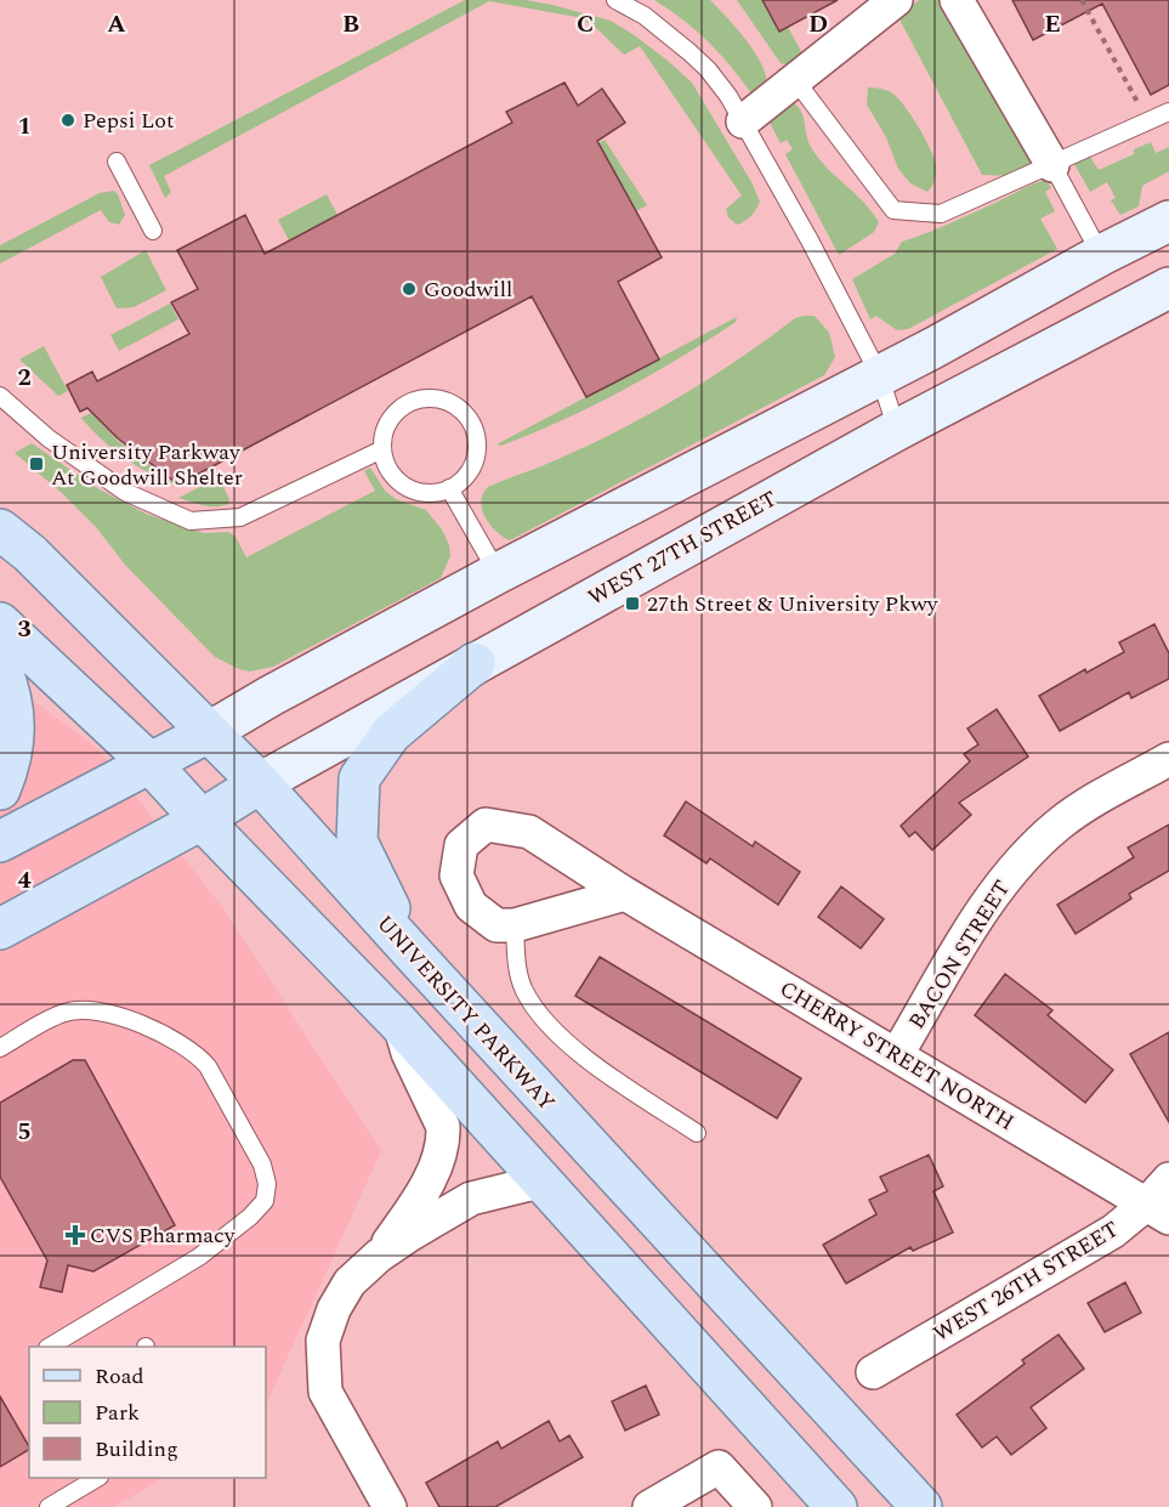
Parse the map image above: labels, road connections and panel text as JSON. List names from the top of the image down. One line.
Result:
{"streets":{"main road":["WEST 27TH STREET","UNIVERSITY PARKWAY"],"street":["BACON STREET","CHERRY STREET NORTH","WEST 26TH STREET"]},"crossings":[["WEST 27TH STREET","UNIVERSITY PARKWAY"],["BACON STREET","CHERRY STREET NORTH"],["CHERRY STREET NORTH","WEST 26TH STREET"]],"places":{"other":["Pepsi Lot","Goodwill"],"transit":["University Parkway At Goodwill Shelter","27th Street & University Pkwy"],"health":["CVS Pharmacy"]},"legend":["Road","Park","Building"],"grid":{"columns":["A","B","C","D","E"],"rows":["1","2","3","4","5"]}}
